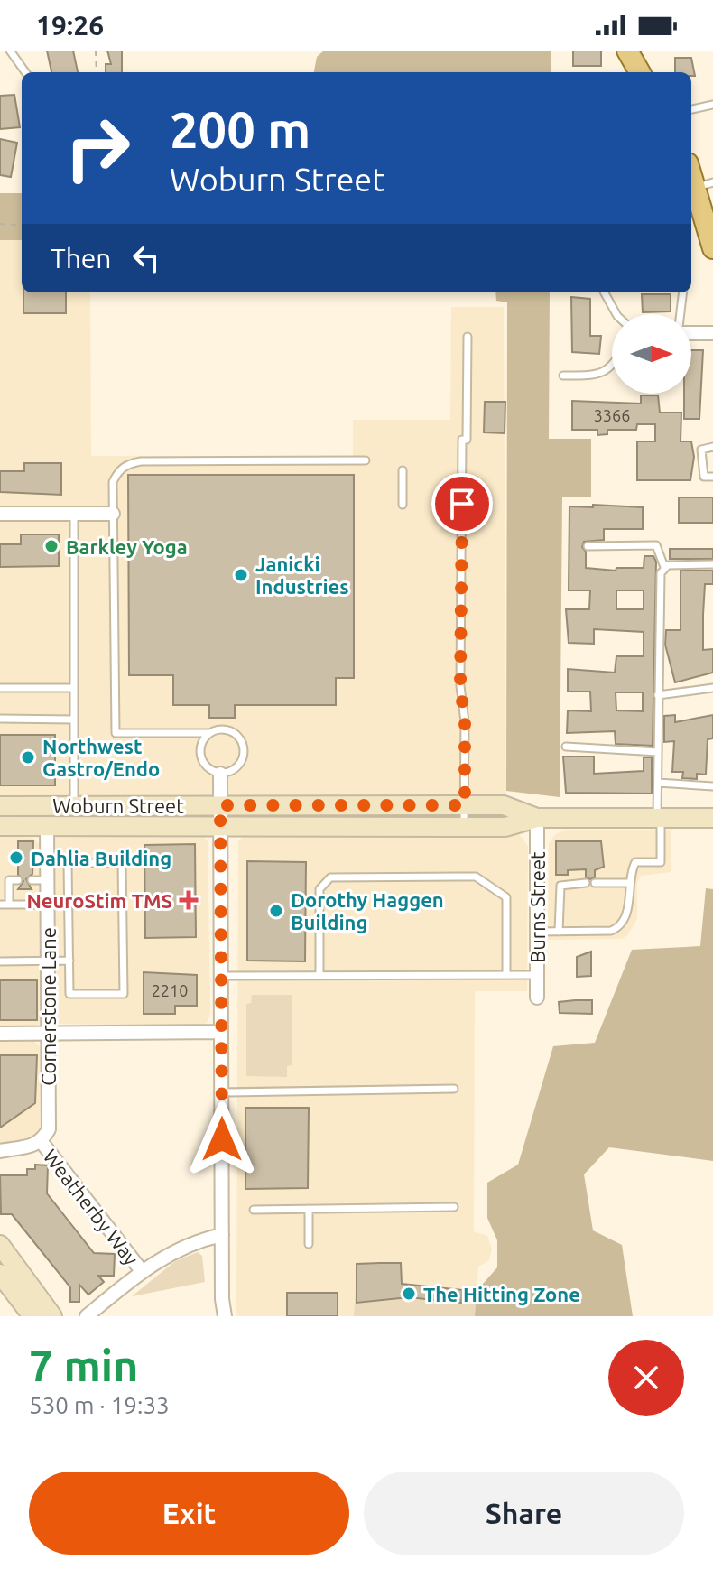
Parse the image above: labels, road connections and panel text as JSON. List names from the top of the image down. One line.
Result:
{"streets":{"main road":["Woburn Street"],"street":["Burns Street","Cornerstone Lane","Weatherby Way"]},"crossings":[["Woburn Street","Burns Street"],["Woburn Street","Cornerstone Lane"],["Cornerstone Lane","Weatherby Way"]],"places":{"other":["Barkley Yoga","Janicki Industries","Northwest Gastro/Endo","Dahlia Building","Dorothy Haggen Building","The Hitting Zone"],"health":["NeuroStim TMS"]},"house_numbers":["3366","2210"],"north":"right","page":{"status":"19:26","turn":["200 m","Woburn Street"],"then":"Then","heading":["7 min","530 m · 19:33"],"buttons":["Exit","Share"]}}
